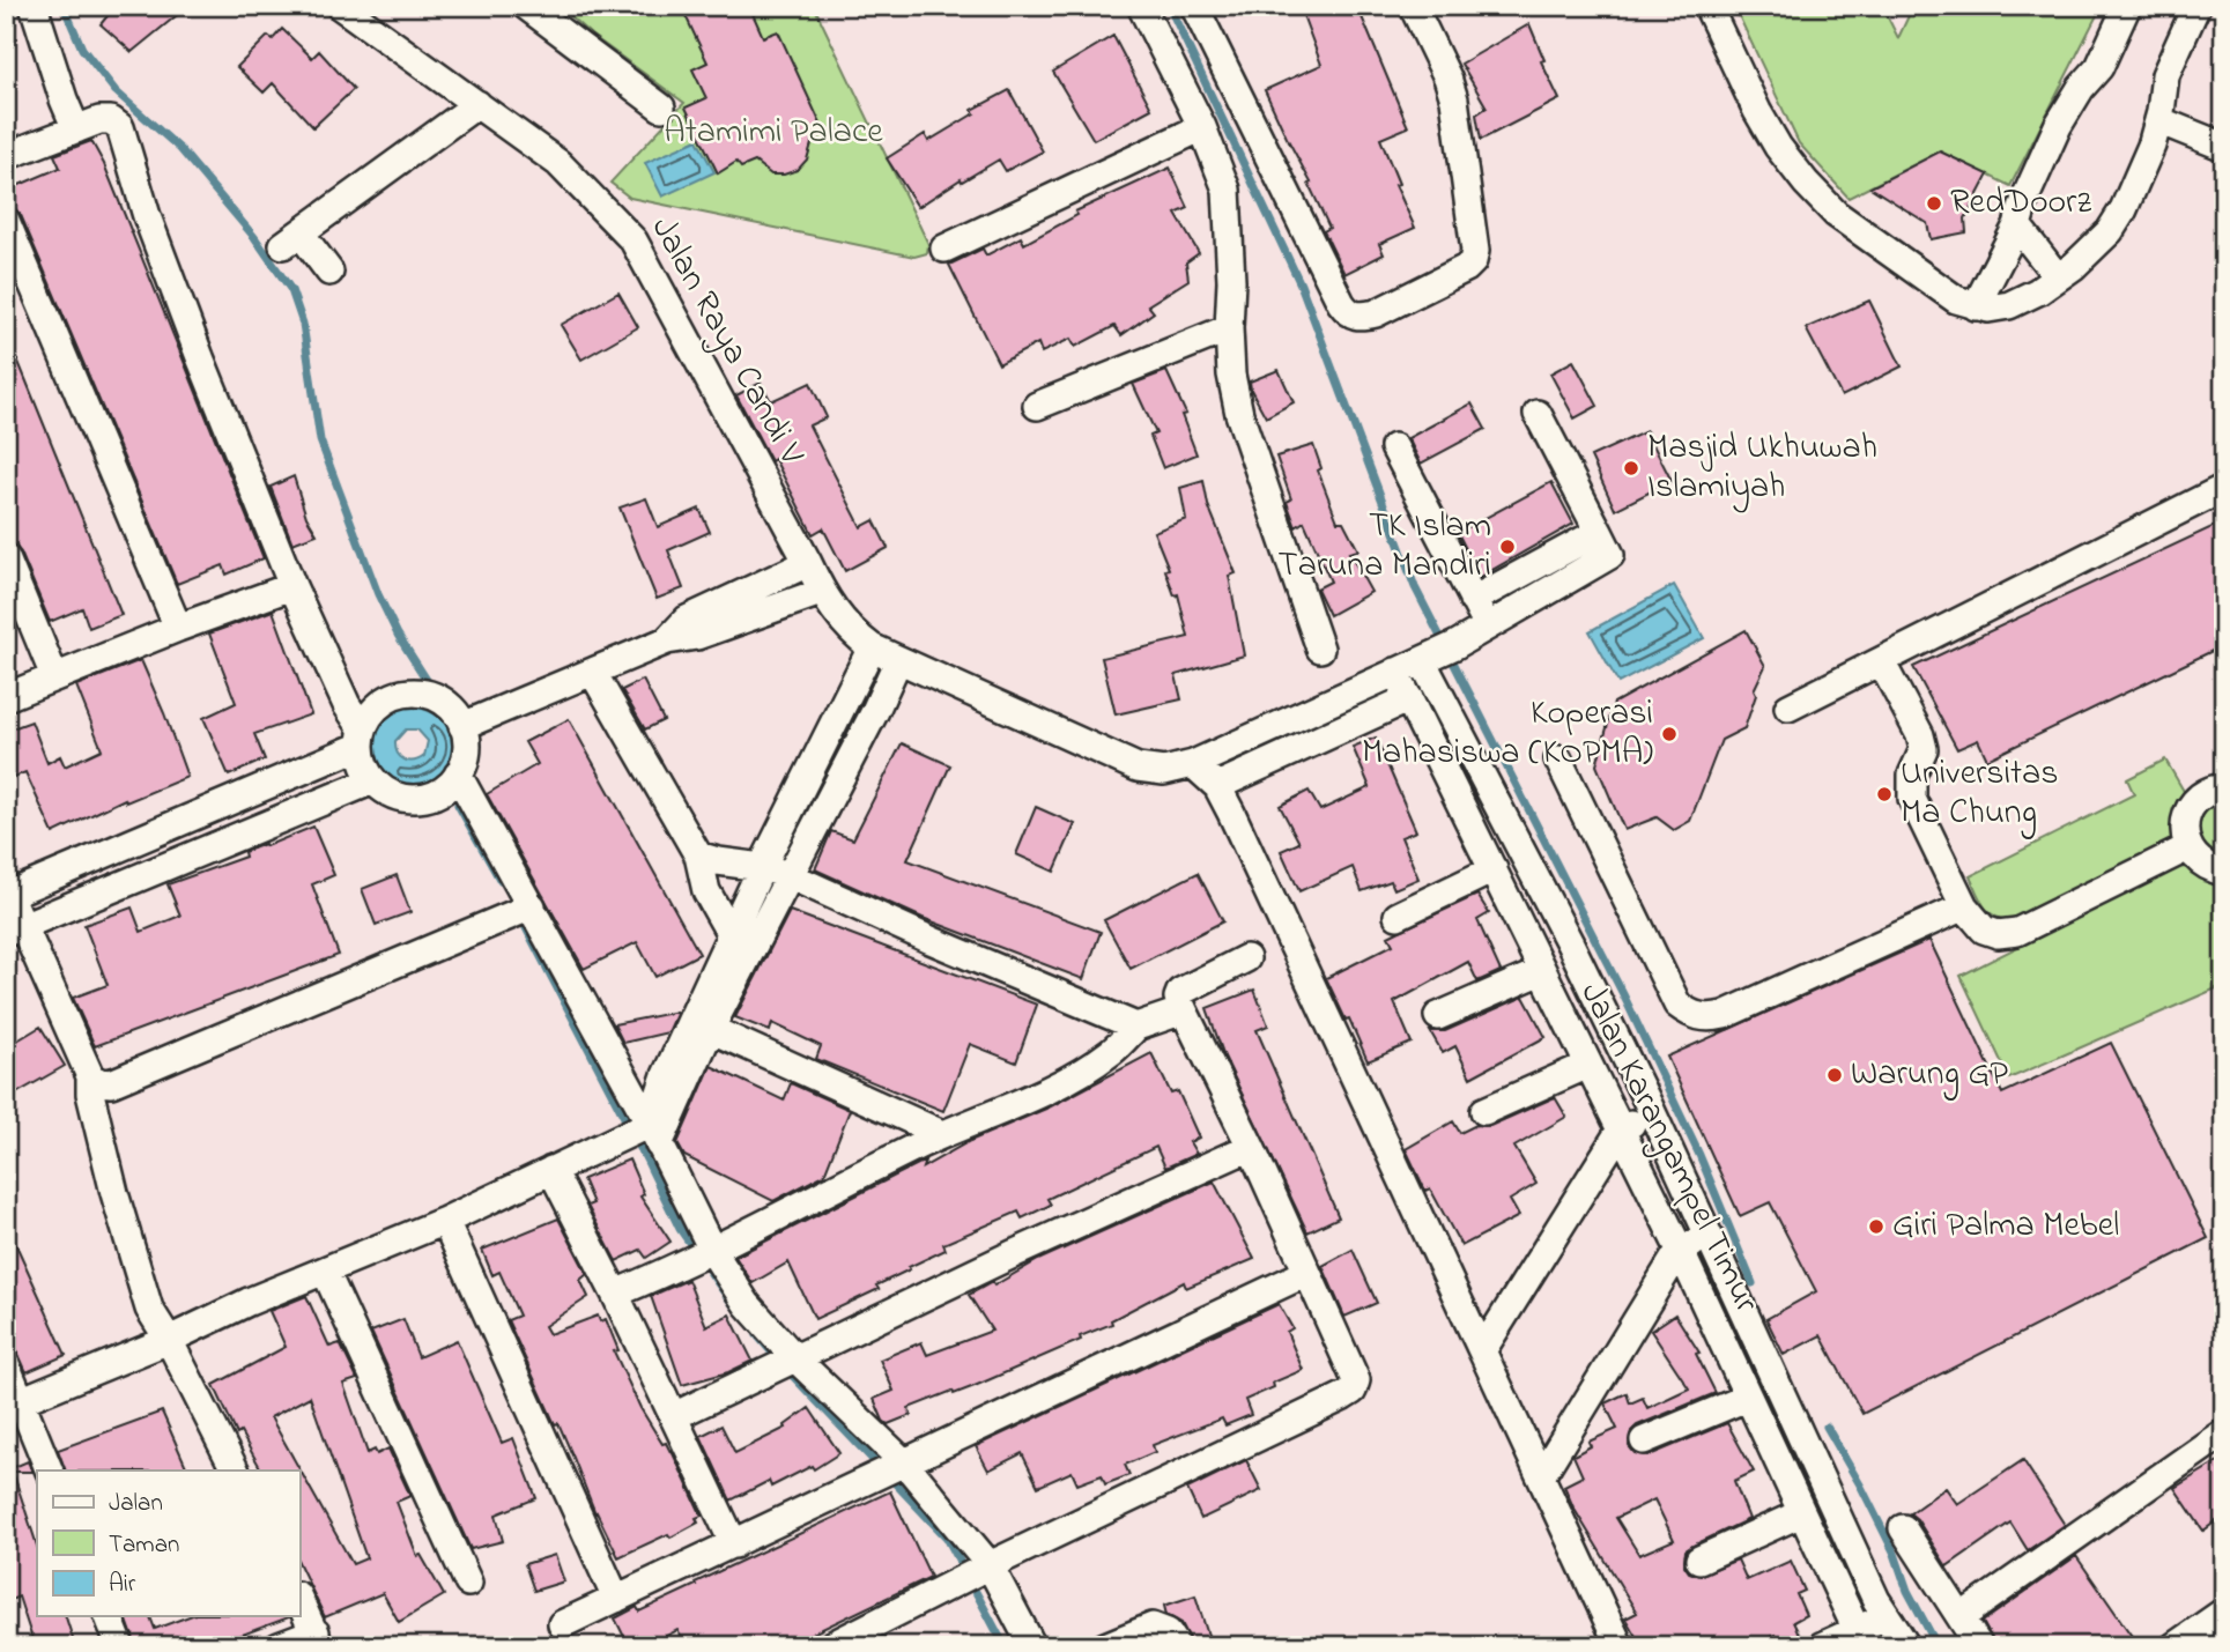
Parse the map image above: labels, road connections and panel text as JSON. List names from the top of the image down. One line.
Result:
{"streets":{"street":["Jalan Raya Candi V","Jalan Karangampel Timur"]},"parks":["Atamimi Palace"],"places":["RedDoorz","Masjid Ukhuwah Islamiyah","TK Islam Taruna Mandiri","Koperasi Mahasiswa (KOPMA)","Universitas Ma Chung","Warung GP","Giri Palma Mebel"],"legend":["Jalan","Taman","Air"]}
